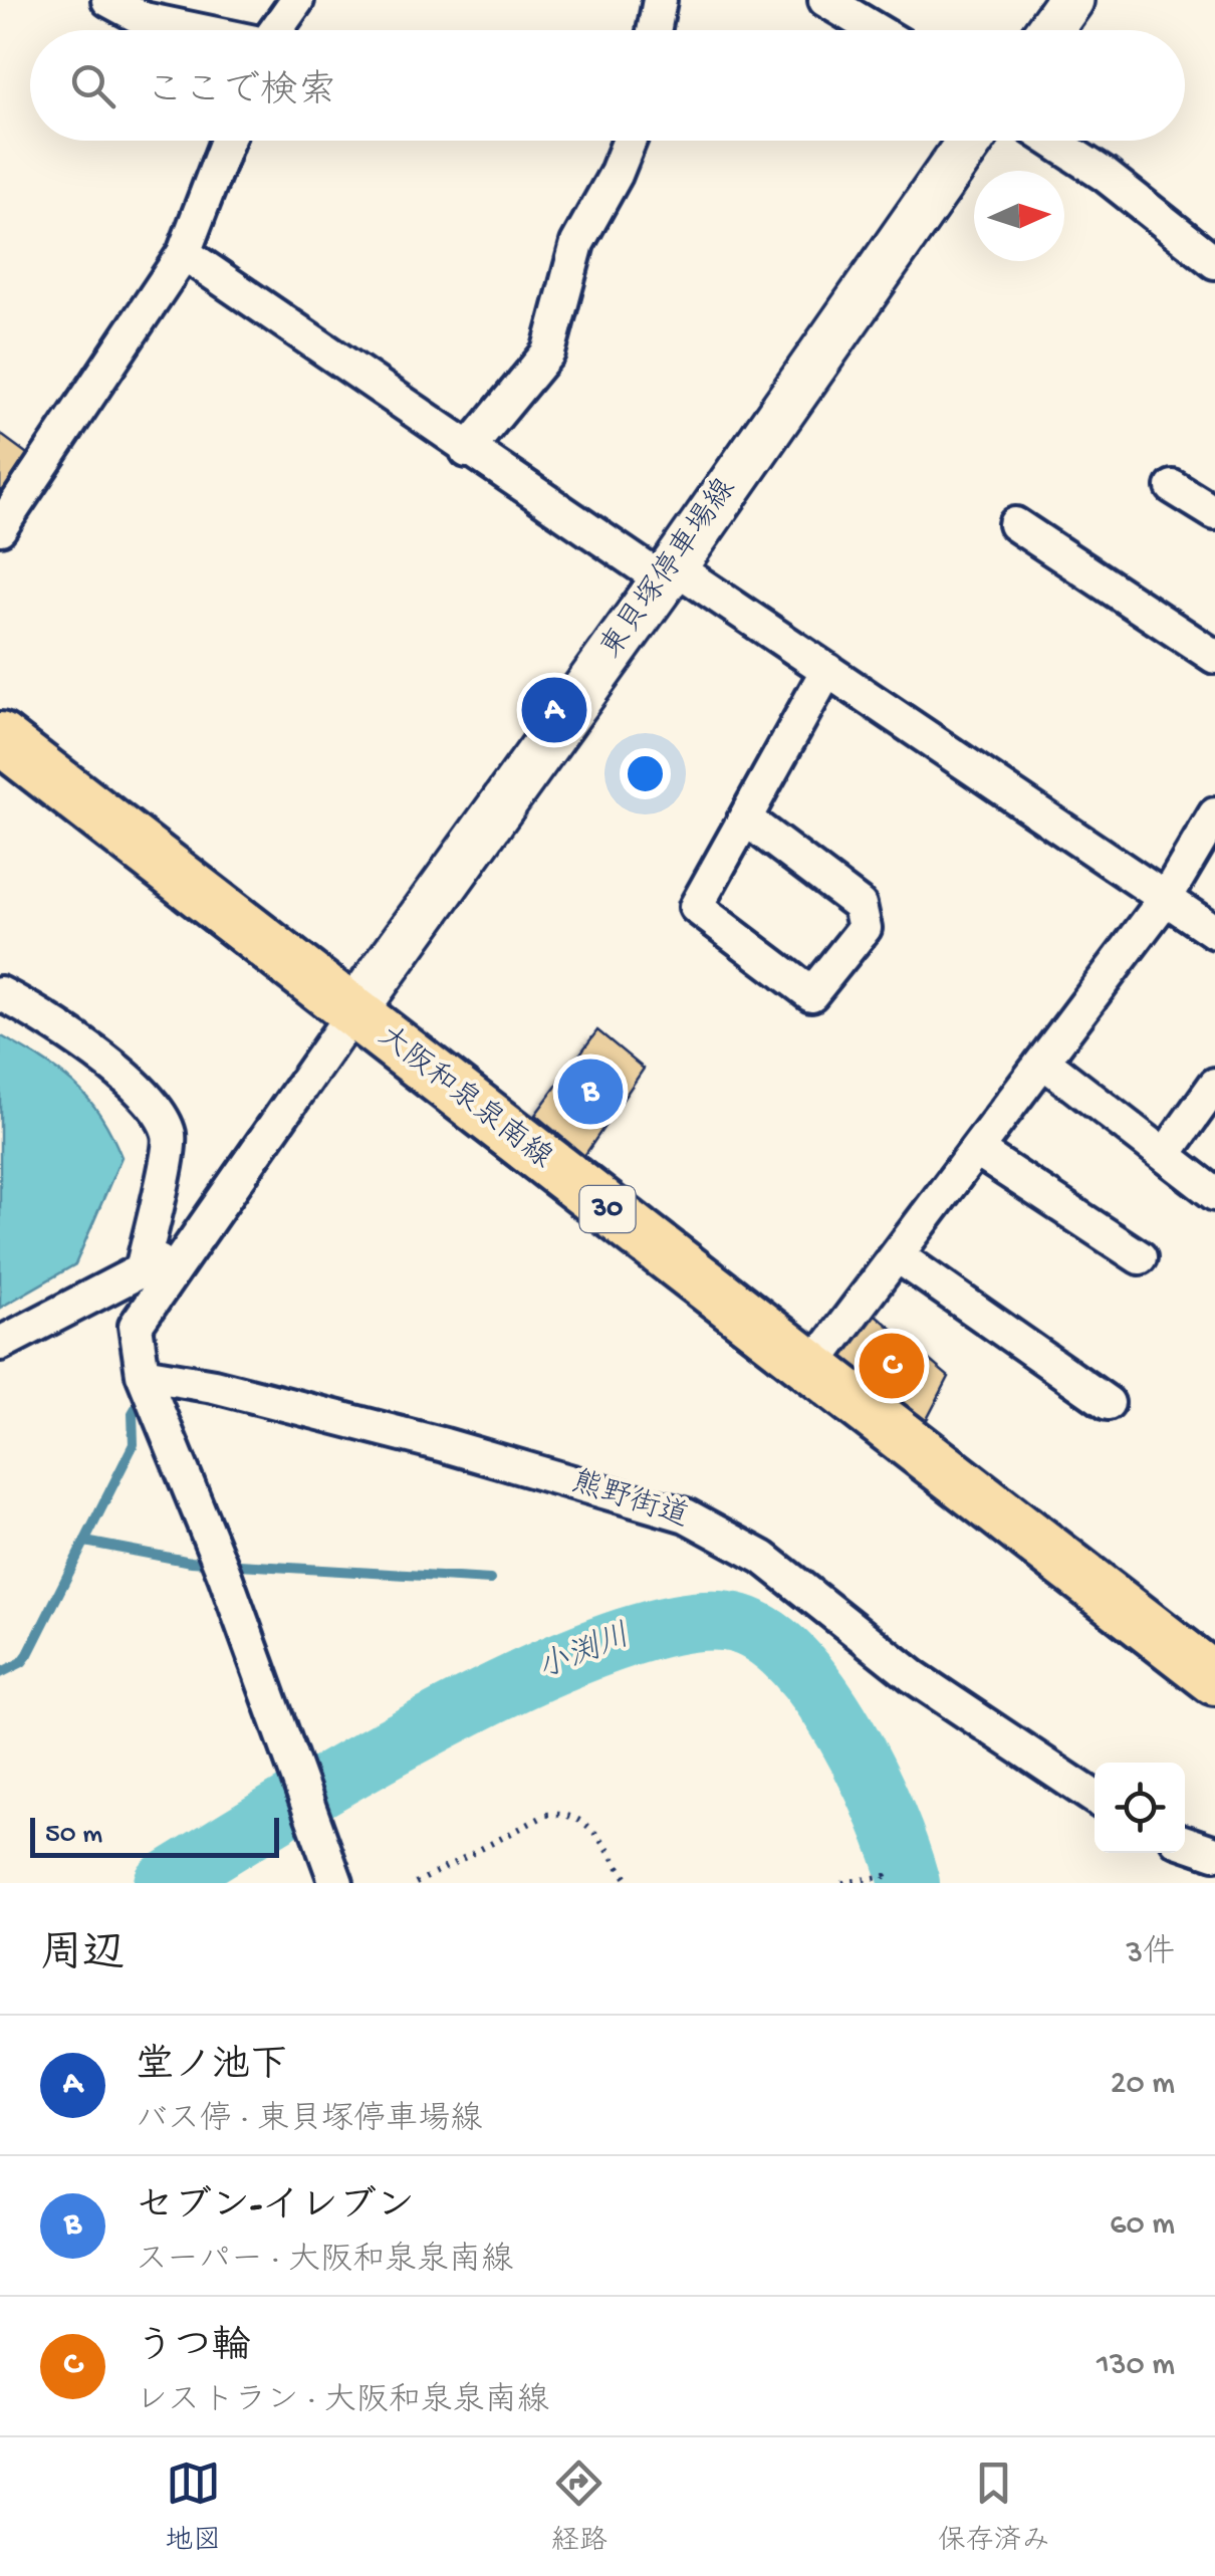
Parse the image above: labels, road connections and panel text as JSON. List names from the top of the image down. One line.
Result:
{"streets":{"main road":["東貝塚停車場線","大阪和泉泉南線","30"],"street":["熊野街道"]},"crossings":[["東貝塚停車場線","大阪和泉泉南線"]],"water":["小渕川"],"scale_bar":"50 m","north":"right","page":{"search":"ここで検索","pins":["A","B","C"],"scale":"50 m","heading":["周辺","3件"],"list":[{"mark":"A","name":"堂ノ池下","note":"バス停 · 東貝塚停車場線","value":"20 m"},{"mark":"B","name":"セブン-イレブン","note":"スーパー · 大阪和泉泉南線","value":"60 m"},{"mark":"C","name":"うつ輪","note":"レストラン · 大阪和泉泉南線","value":"130 m"}],"nav":["地図","経路","保存済み"]}}
